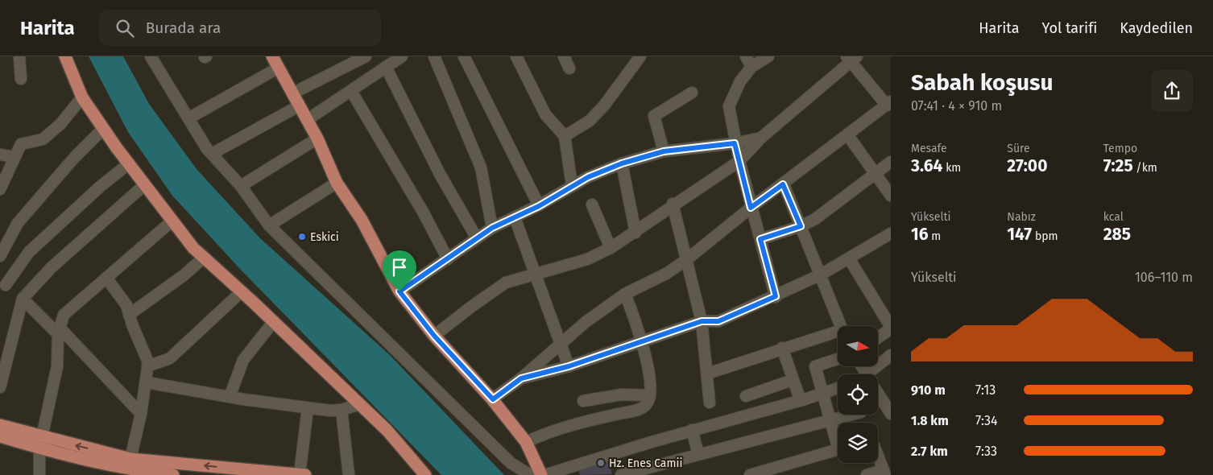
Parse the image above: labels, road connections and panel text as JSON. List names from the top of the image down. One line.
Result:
{"places":["Eskici","Hz. Enes Camii"],"north":"right","page":{"header":"Harita","search":"Burada ara","nav":["Harita","Yol tarifi","Kaydedilen"],"heading":["Sabah koşusu","07:41 · 4 × 910 m"],"stats":[["Mesafe","3.64 km"],["Süre","27:00"],["Tempo","7:25 /km"],["Yükselti","16 m"],["Nabız","147 bpm"],["kcal","285"]],"chart":["Yükselti","106–110 m"],"list":[{"name":"910 m","note":"7:13"},{"name":"1.8 km","note":"7:34"},{"name":"2.7 km","note":"7:33"}]}}
